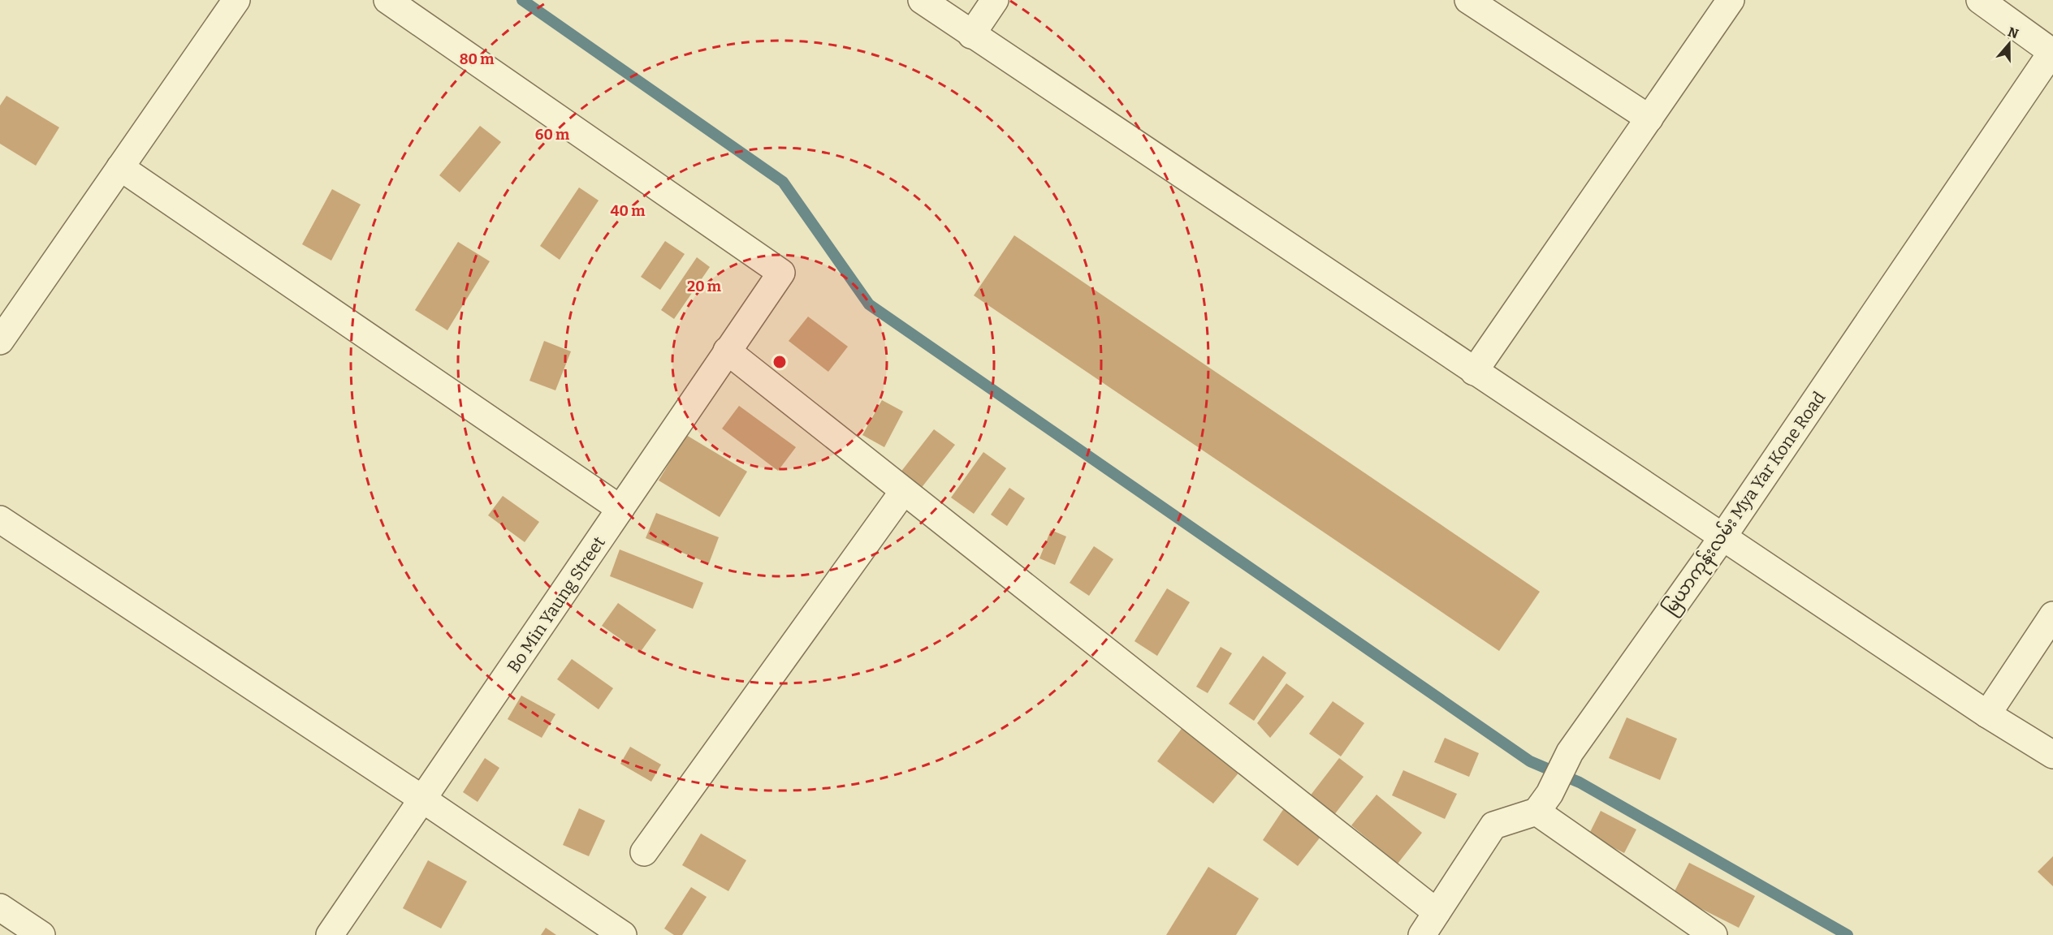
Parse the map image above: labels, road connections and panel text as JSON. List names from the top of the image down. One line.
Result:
{"streets":{"street":["မြယာကုန်းလမ်း Mya Yar Kone Road","Bo Min Yaung Street"]},"north":"top","rings":["80 m","60 m","40 m","20 m"]}
